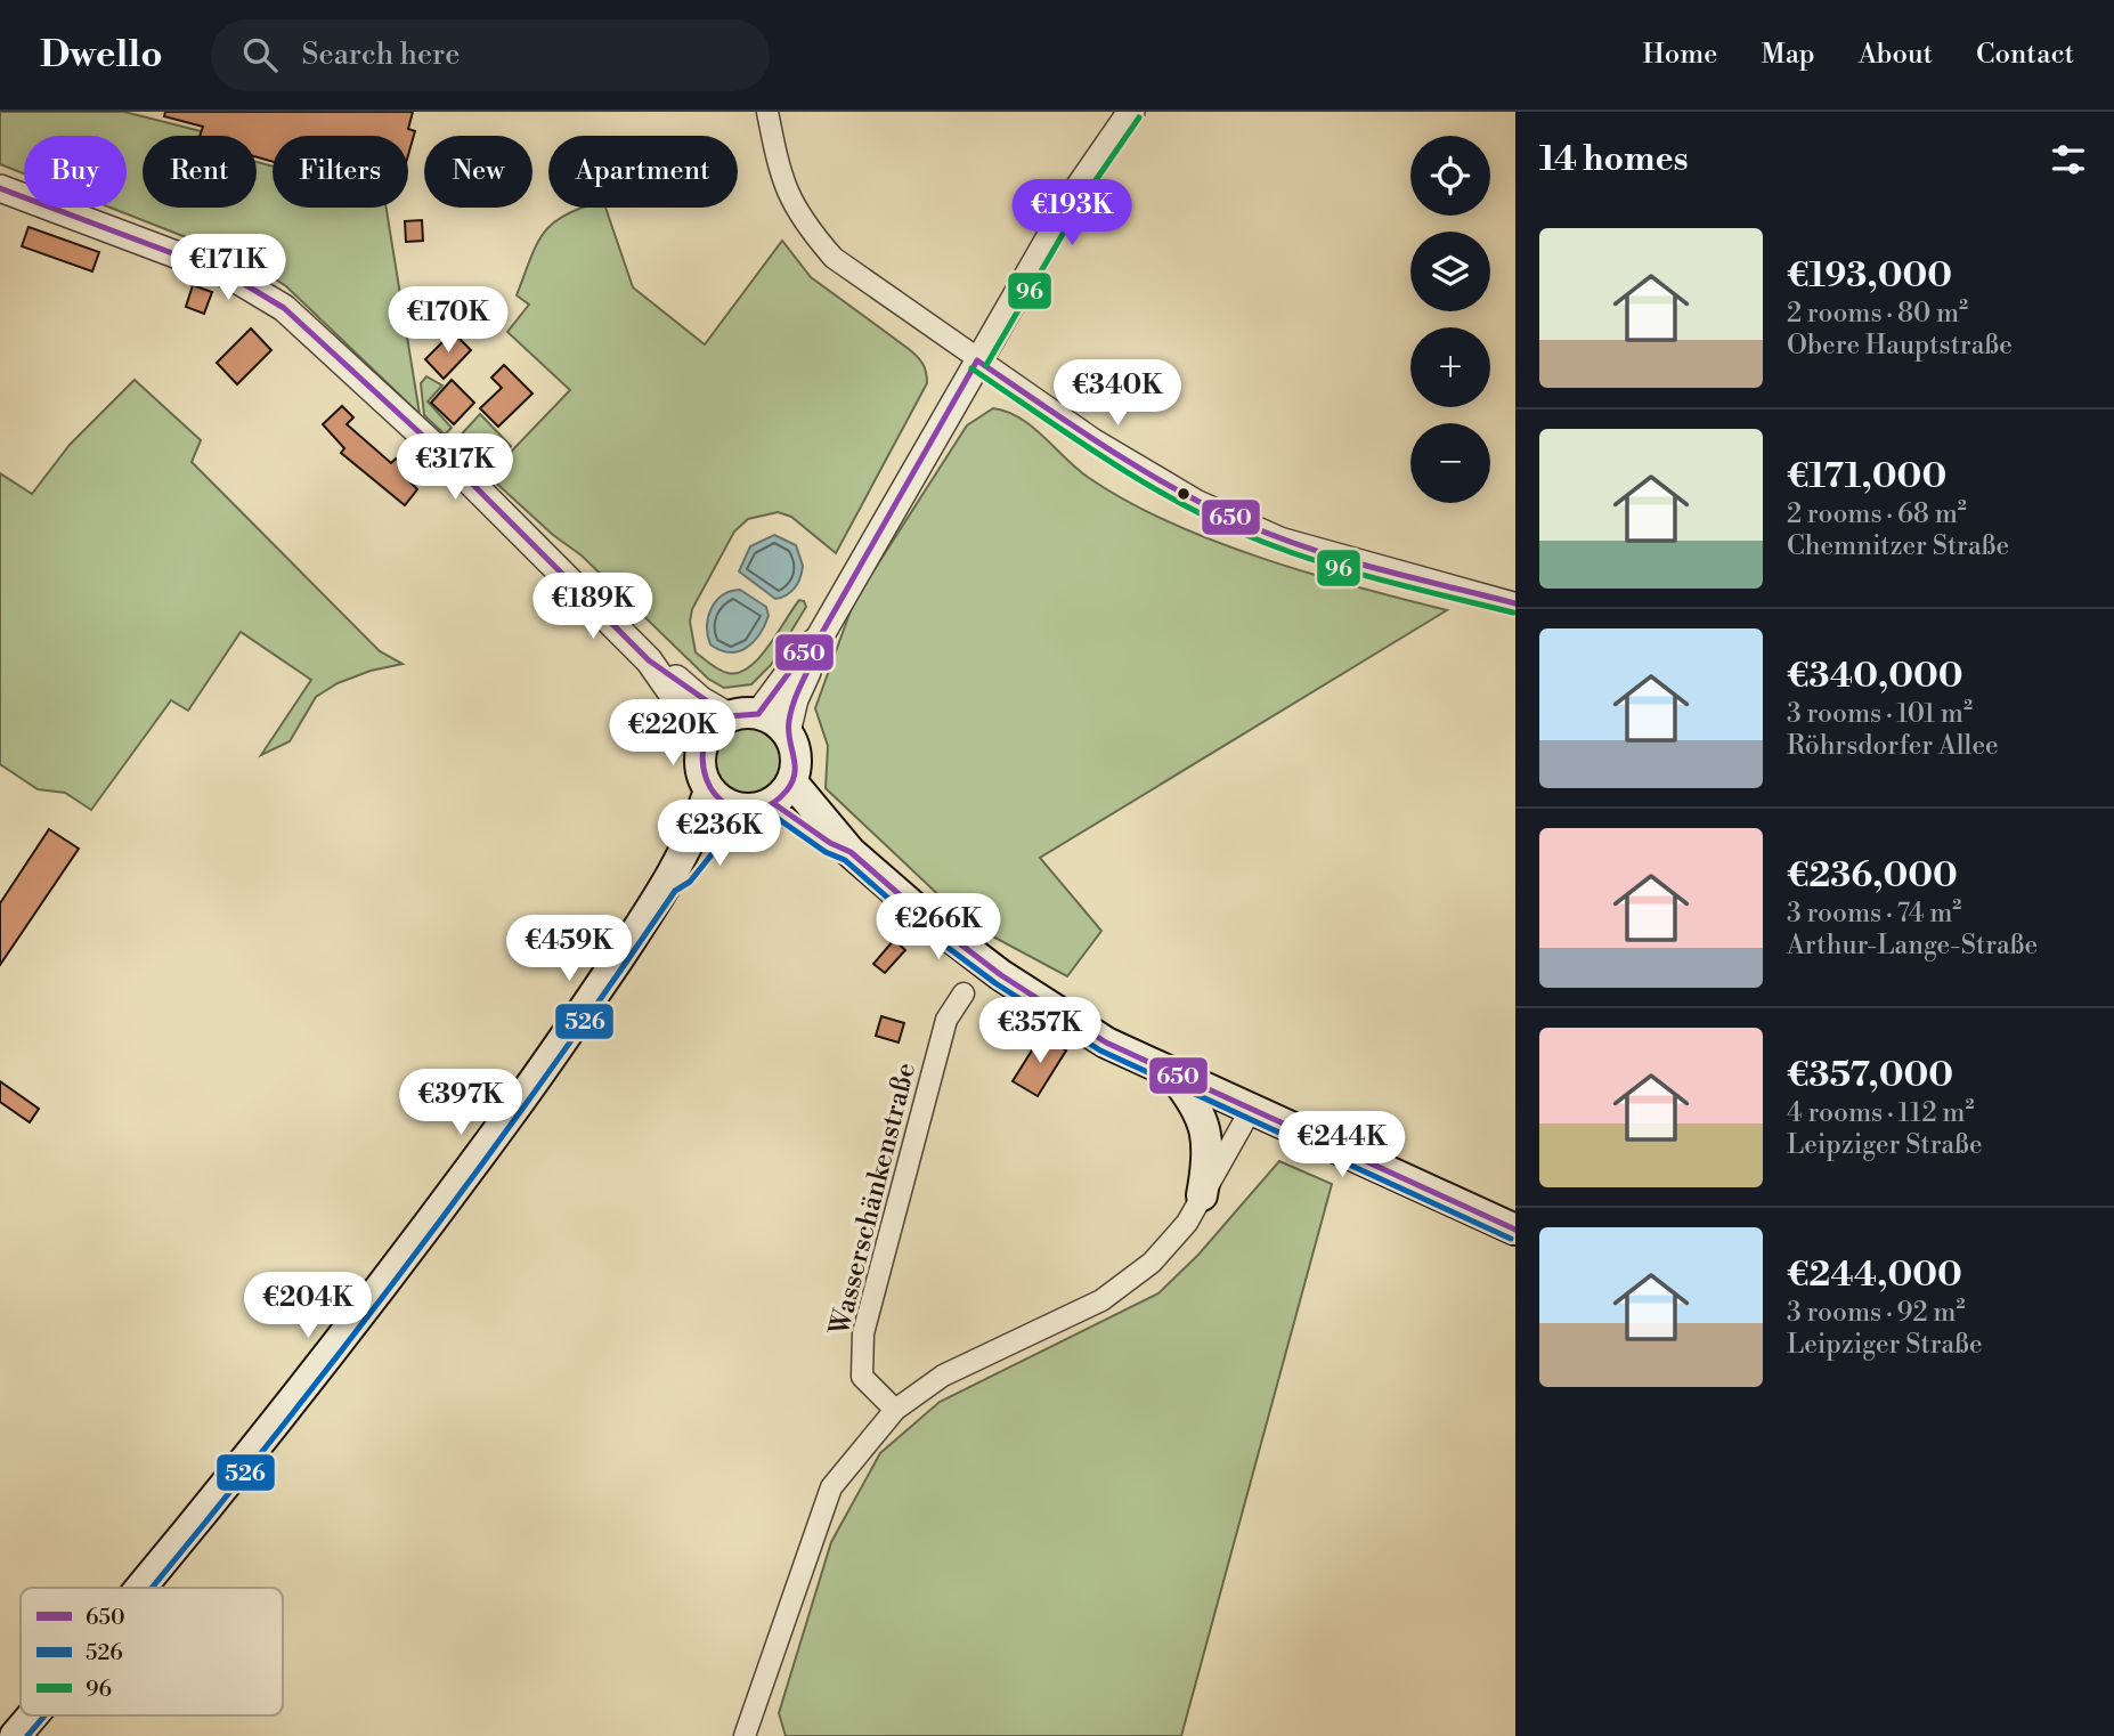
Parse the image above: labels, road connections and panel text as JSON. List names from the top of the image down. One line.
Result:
{"streets":{"street":["Wasserschänkenstraße"]},"lines":["transit line 96","transit line 650","transit line 526"],"legend":["650","526","96"],"page":{"header":"Dwello","search":"Search here","nav":["Home","Map","About","Contact"],"heading":"14 homes","map_buttons":["+","−"],"chip":["Buy","Rent","Filters","New","Apartment"],"price":["€193K","€171K","€170K","€340K","€317K","€189K","€220K","€236K","€266K","€459K","€357K","€397K","€244K","€204K"],"list":[{"name":"€193,000","note":"2 rooms · 80 m² · Obere Hauptstraße"},{"name":"€171,000","note":"2 rooms · 68 m² · Chemnitzer Straße"},{"name":"€340,000","note":"3 rooms · 101 m² · Röhrsdorfer Allee"},{"name":"€236,000","note":"3 rooms · 74 m² · Arthur-Lange-Straße"},{"name":"€357,000","note":"4 rooms · 112 m² · Leipziger Straße"},{"name":"€244,000","note":"3 rooms · 92 m² · Leipziger Straße"}]}}
